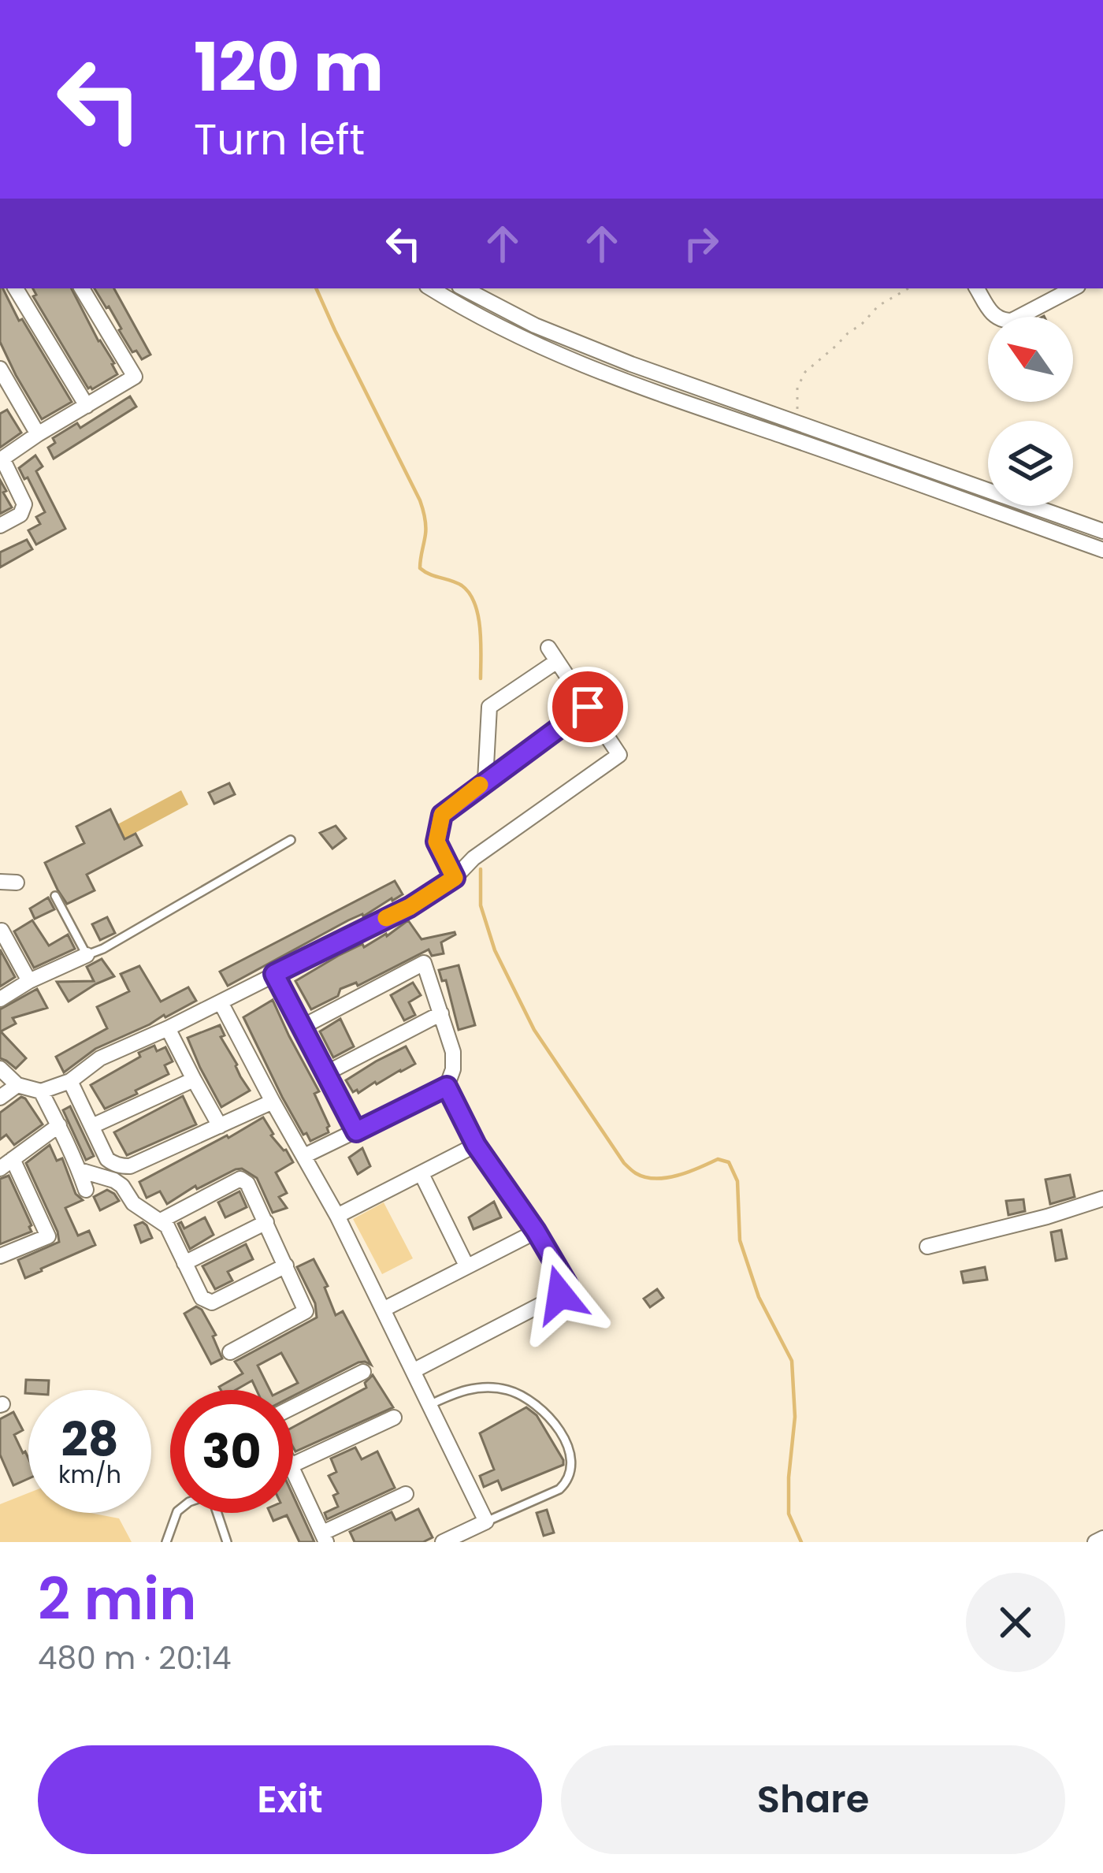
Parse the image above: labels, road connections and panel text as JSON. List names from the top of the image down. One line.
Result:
{"north":"top left","page":{"turn":["120 m","Turn left"],"speed":"28 km/h","limit":"30","heading":["2 min","480 m · 20:14"],"buttons":["Exit","Share"]}}
